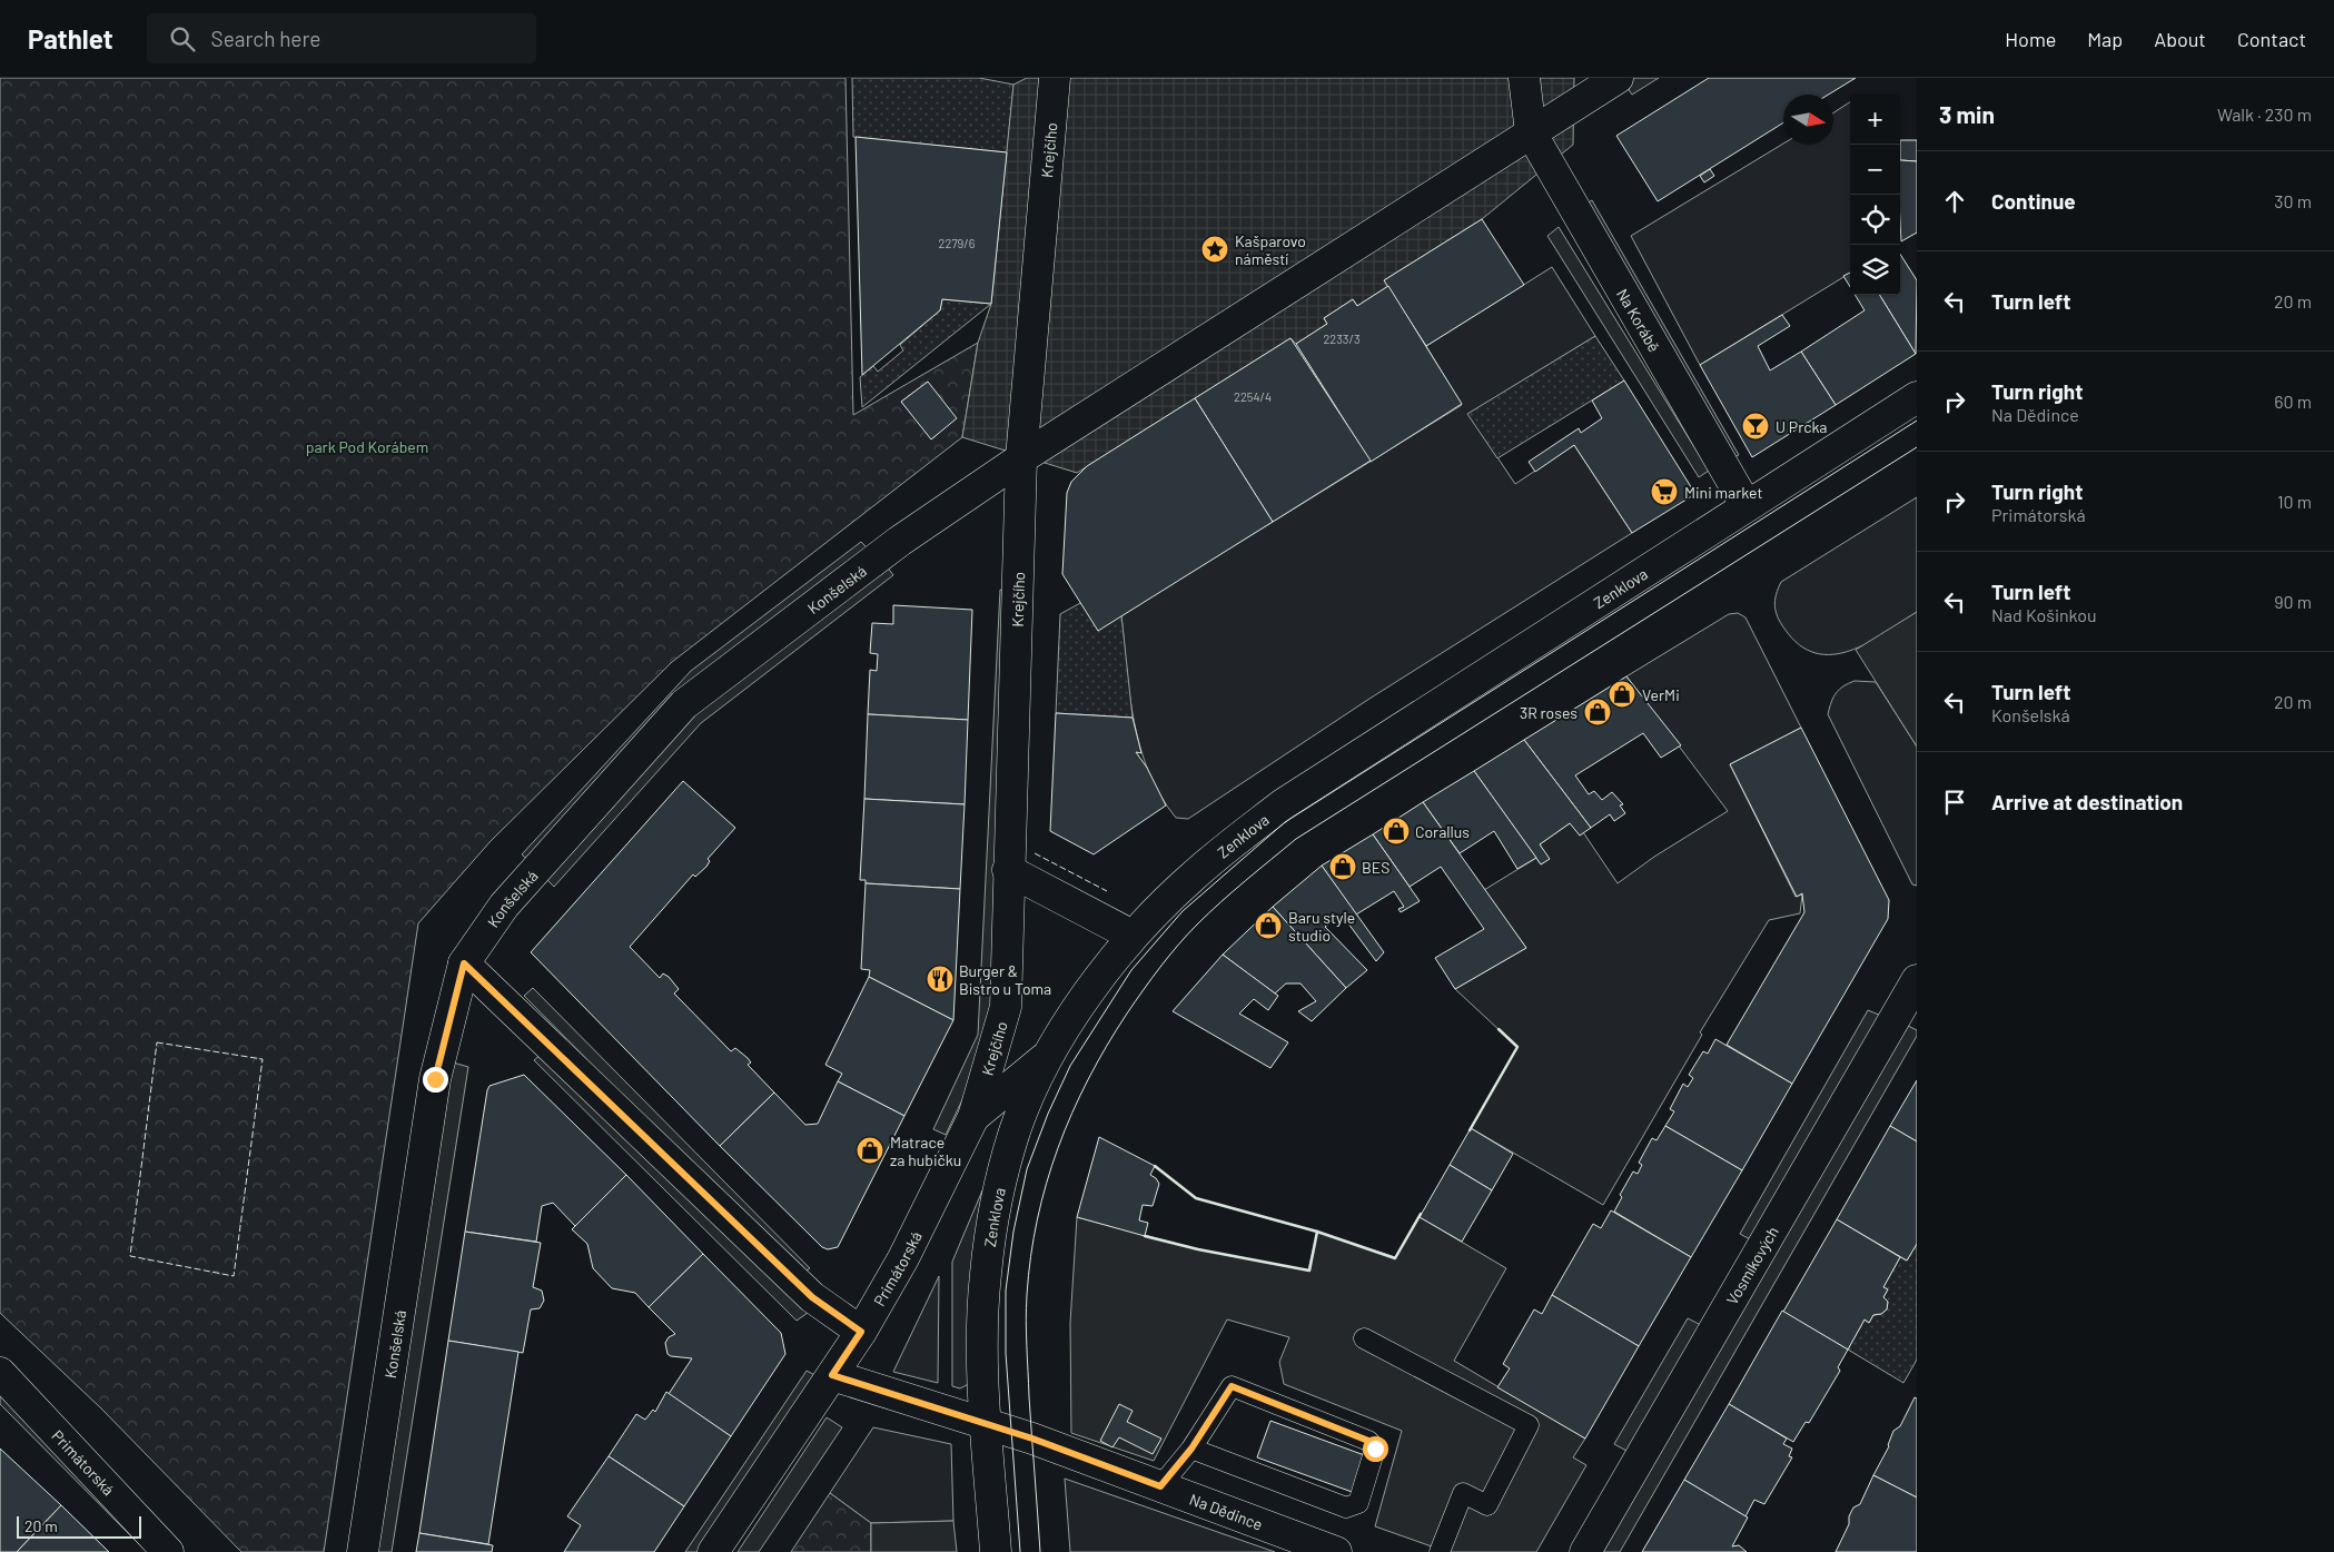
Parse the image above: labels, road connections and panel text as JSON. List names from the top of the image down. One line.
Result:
{"streets":{"street":["Krejčího","Na Korábě","Zenklova","Konšelská","Vosmíkových","Primátorská","Na Dědince"]},"crossings":[["Krejčího","Konšelská"],["Krejčího","Primátorská"],["Na Korábě","Zenklova"],["Zenklova","Na Dědince"],["Primátorská","Na Dědince"]],"parks":["park Pod Korábem"],"places":{"place":["Kašparovo náměstí"],"bar":["U Prcka"],"supermarket":["Mini market"],"shop":["VerMi","3R roses","Corallus","BES","Baru style studio","Matrace za hubičku"],"restaurant":["Burger & Bistro u Toma"]},"house_numbers":["2279/6","2233/3","2254/4"],"scale_bar":"20 m","north":"right","page":{"header":"Pathlet","search":"Search here","nav":["Home","Map","About","Contact"],"heading":["3 min","Walk · 230 m"],"map_buttons":["+","−"],"list":[["Continue","30 m"],["Turn left","20 m"],["Turn right","Na Dědince","60 m"],["Turn right","Primátorská","10 m"],["Turn left","Nad Košinkou","90 m"],["Turn left","Konšelská","20 m"],"Arrive at destination"],"scale":"20 m"}}
